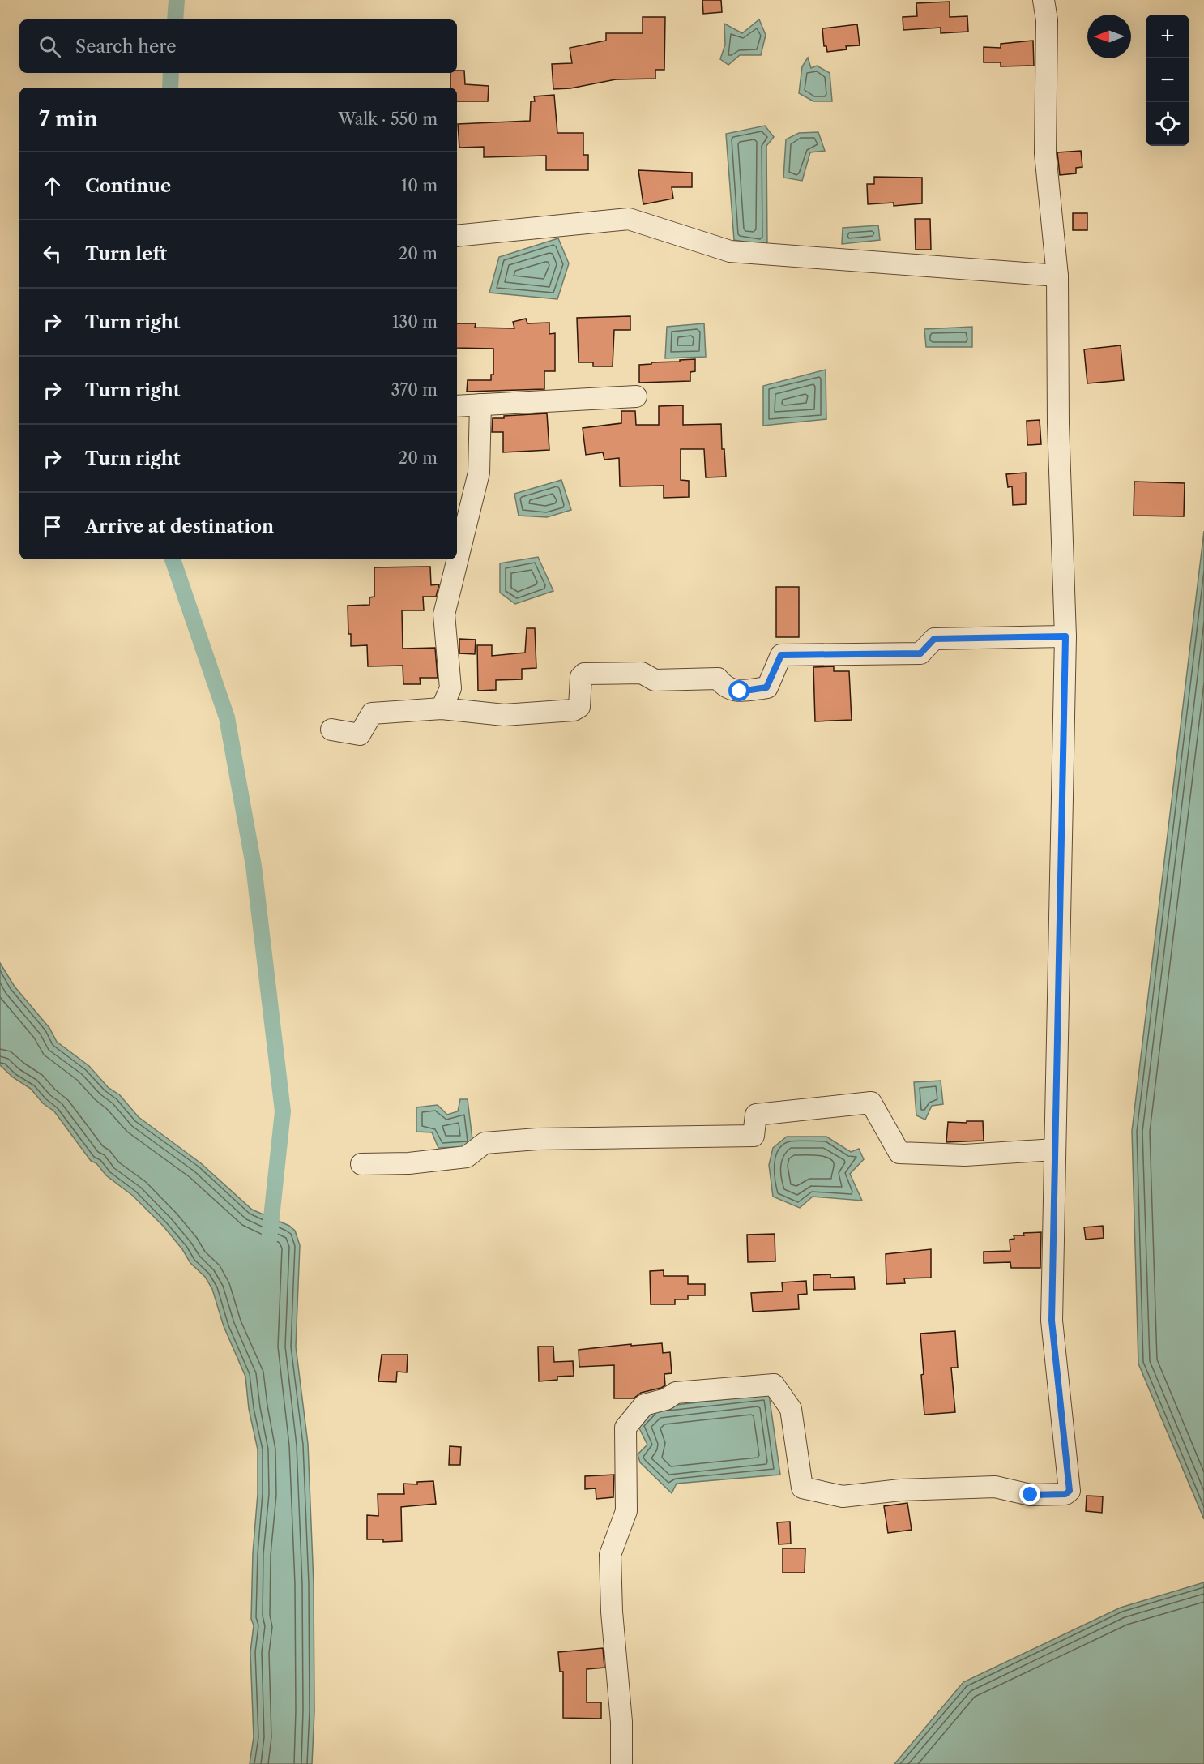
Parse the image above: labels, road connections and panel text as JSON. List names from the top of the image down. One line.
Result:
{"north":"left","page":{"map_buttons":["+","−"],"search":"Search here","heading":["7 min","Walk · 550 m"],"list":[["Continue","10 m"],["Turn left","20 m"],["Turn right","130 m"],["Turn right","370 m"],["Turn right","20 m"],"Arrive at destination"]}}
